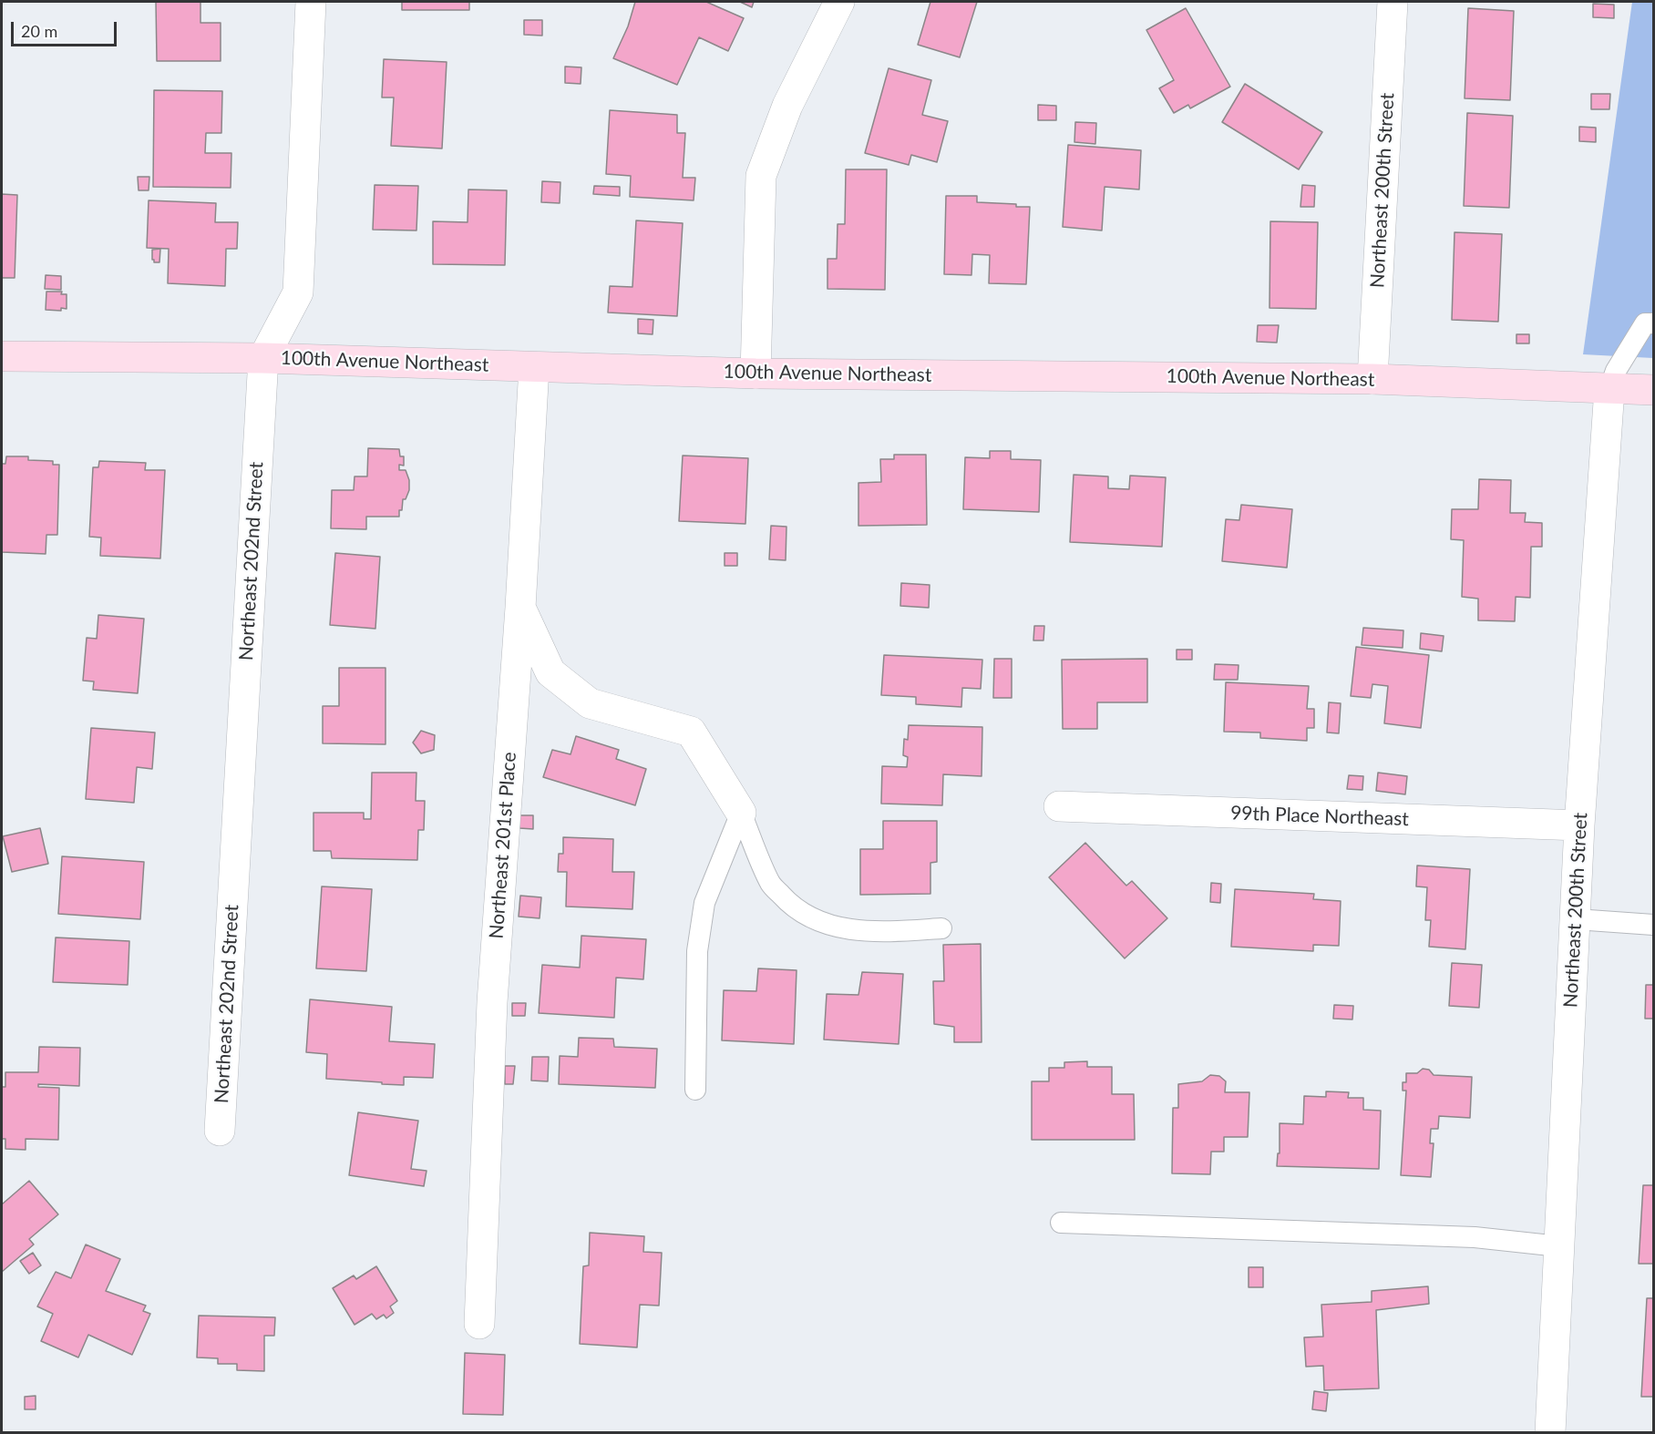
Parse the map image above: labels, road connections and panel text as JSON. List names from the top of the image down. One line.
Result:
{"streets":{"street":["Northeast 200th Street","100th Avenue Northeast","Northeast 202nd Street","99th Place Northeast","Northeast 201st Place"]},"crossings":[["Northeast 200th Street","100th Avenue Northeast"],["Northeast 200th Street","99th Place Northeast"],["100th Avenue Northeast","Northeast 202nd Street"],["100th Avenue Northeast","Northeast 201st Place"]],"scale_bar":"20 m"}
